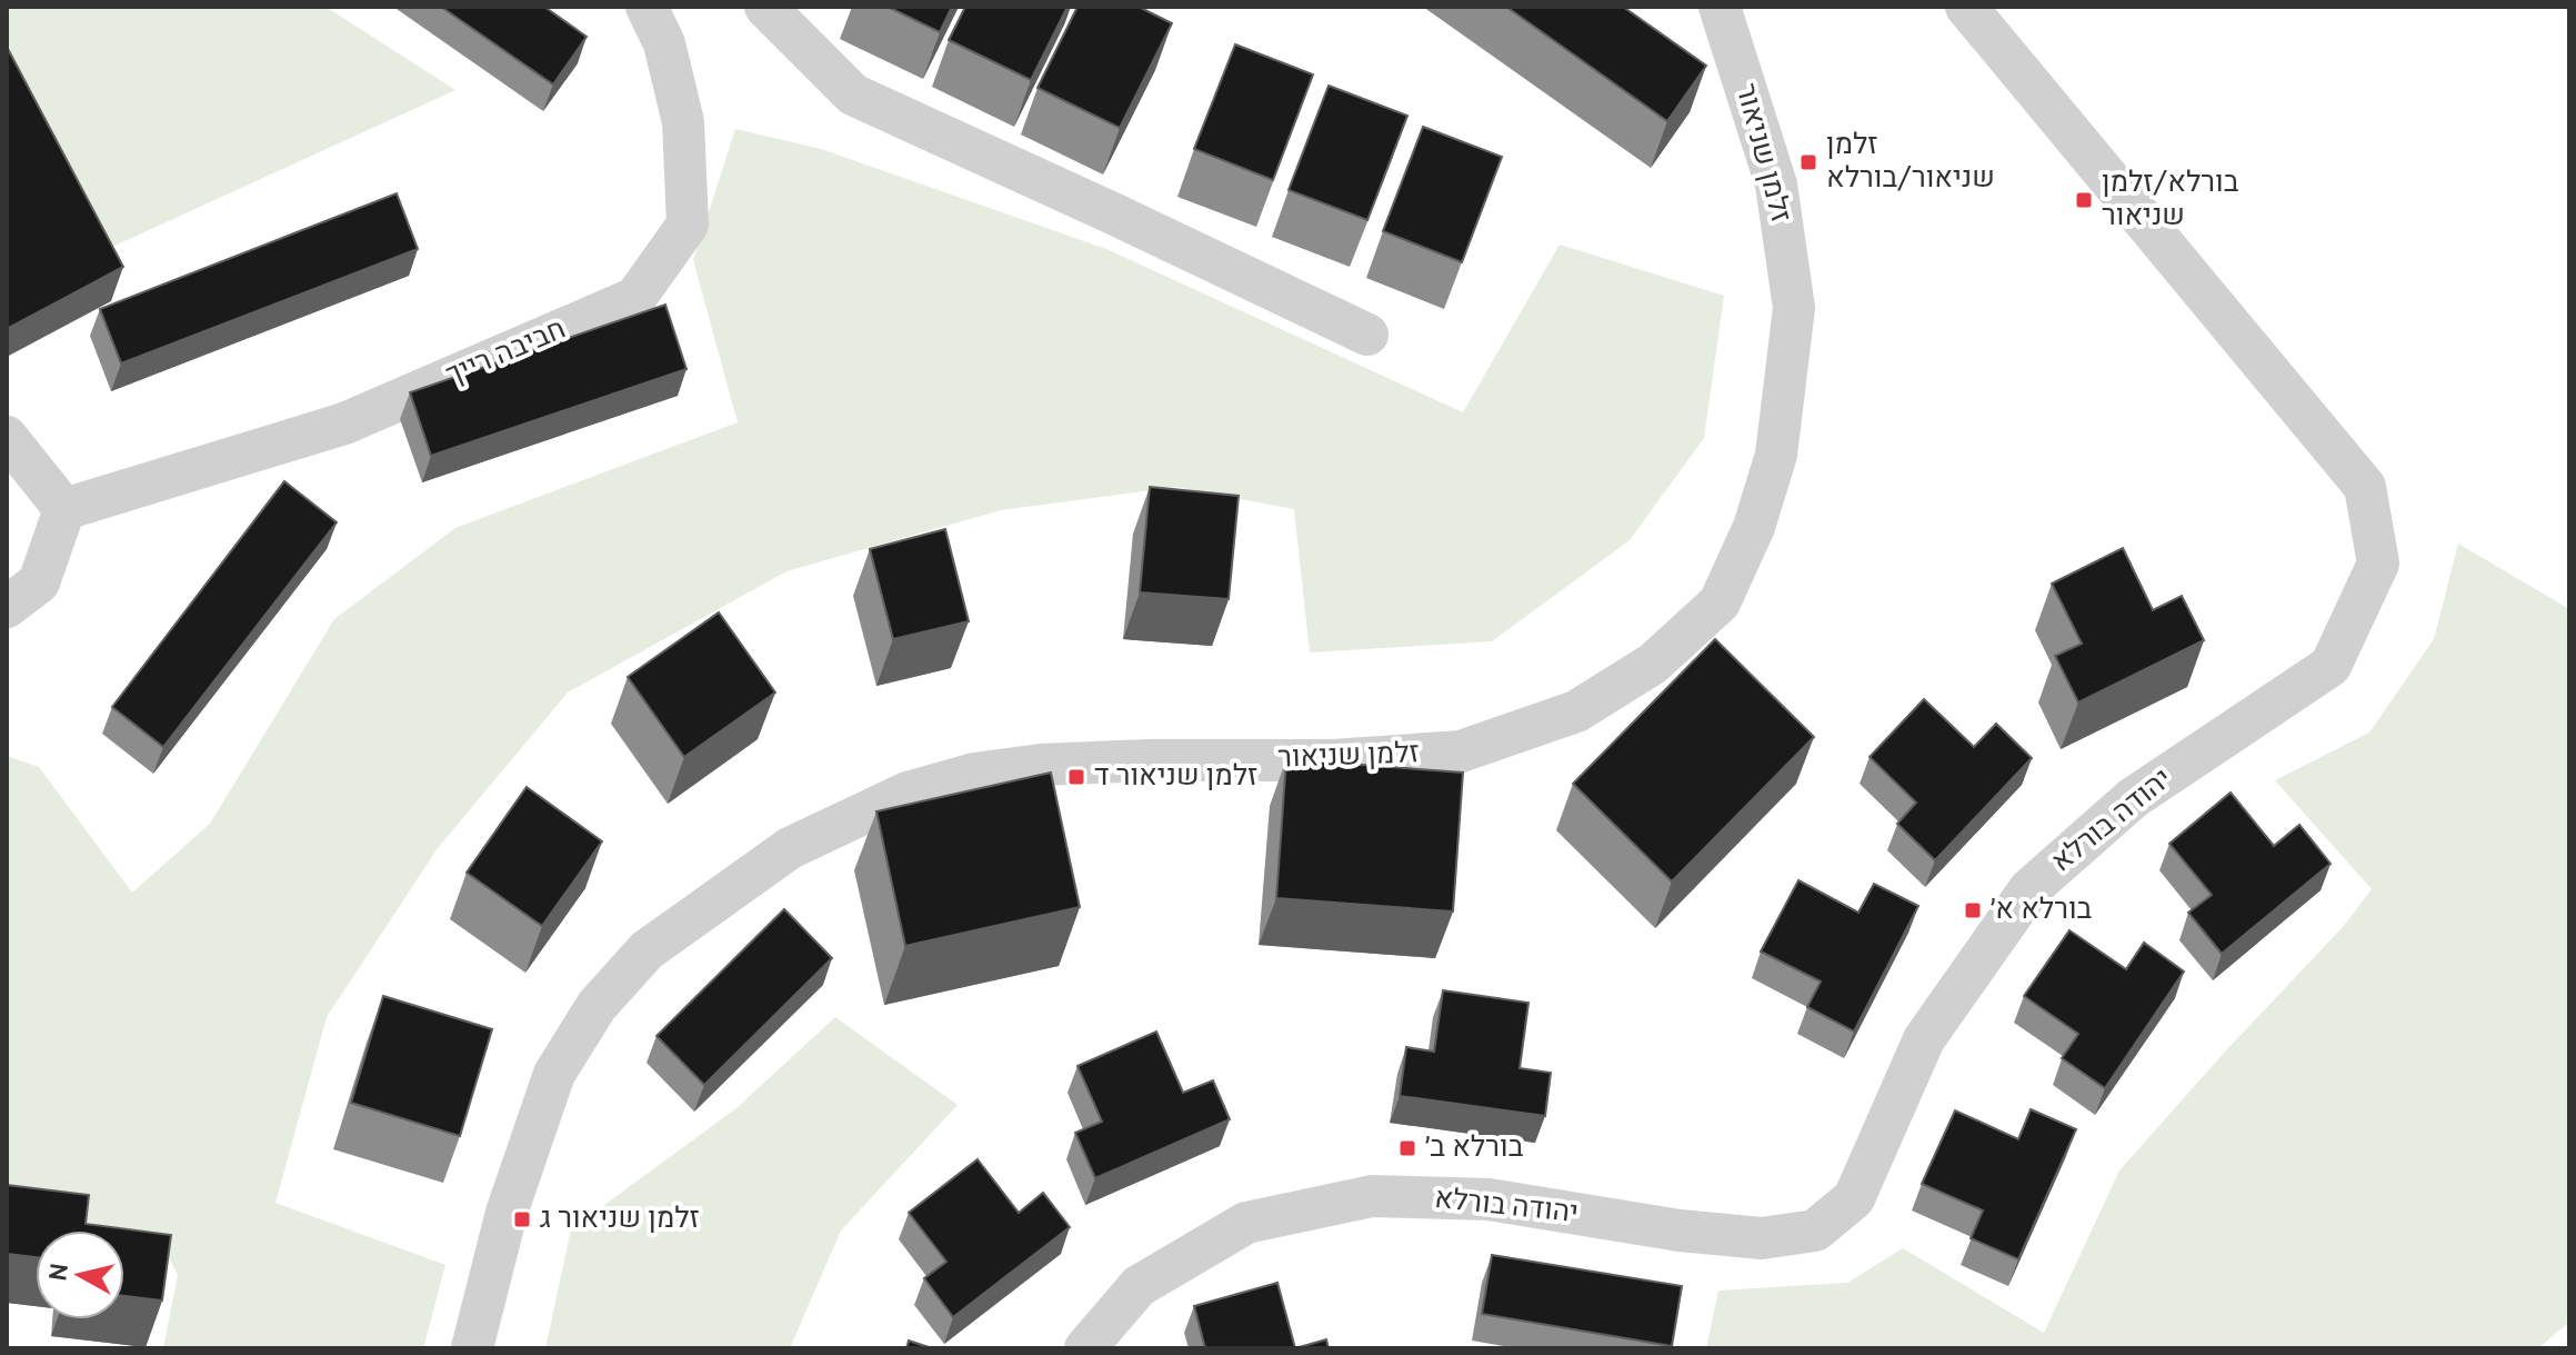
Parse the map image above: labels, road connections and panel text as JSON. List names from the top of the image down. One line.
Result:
{"streets":{"street":["זלמן שניאור","חביבה רייך","יהודה בורלא"]},"places":{"transit":["זלמן שניאור/בורלא","בורלא/זלמן שניאור","זלמן שניאור ד","בורלא א׳","בורלא ב׳","זלמן שניאור ג"]},"north":"left"}
